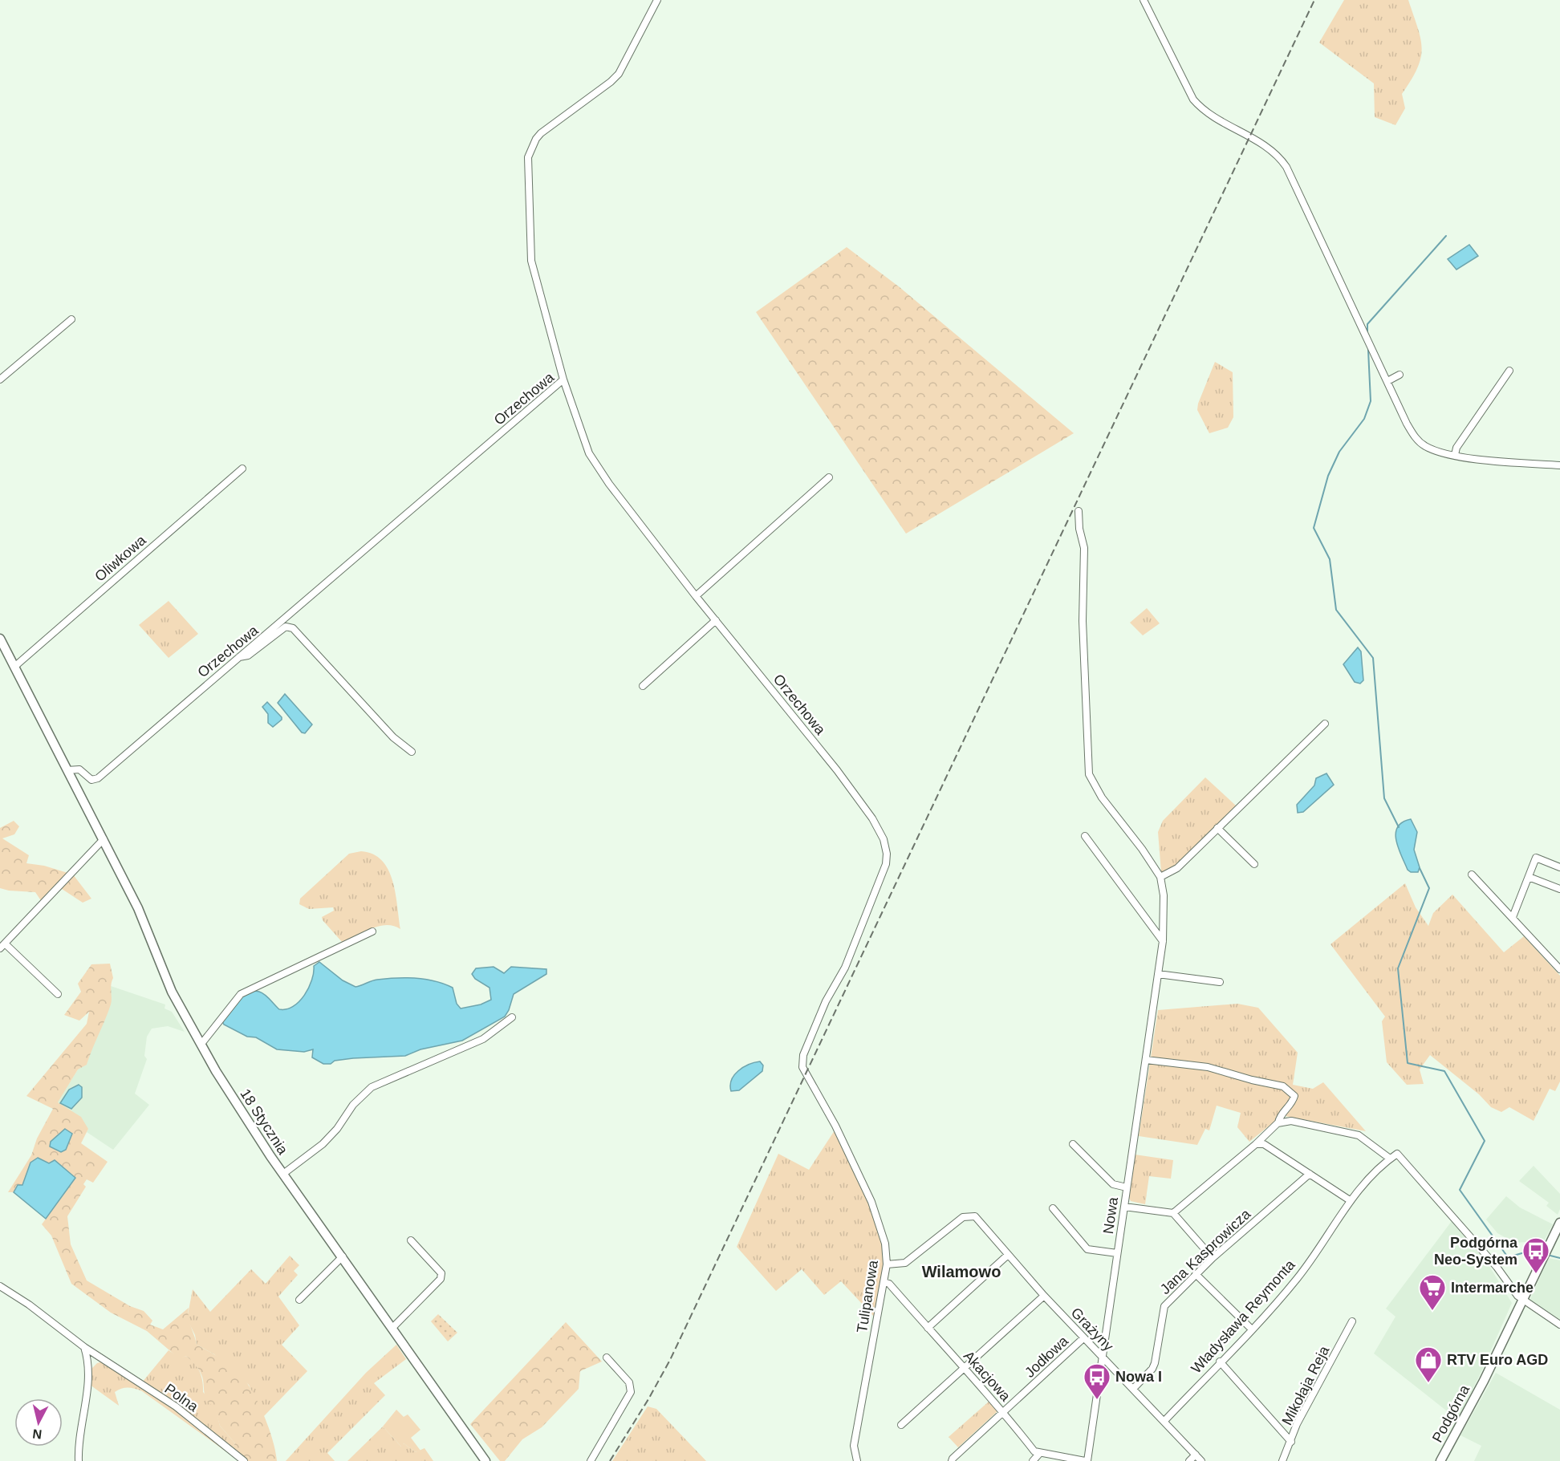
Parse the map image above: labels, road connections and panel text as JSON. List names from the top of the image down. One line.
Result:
{"streets":{"street":["Orzechowa","Oliwkowa","18 Stycznia","Nowa","Jana Kasprowicza","Tulipanowa","Władysława Reymonta","Grażyny","Jodłowa","Akacjowa","Mikołaja Reja","Polna","Podgórna"]},"crossings":[["Orzechowa","18 Stycznia"],["Orzechowa","Tulipanowa"],["Oliwkowa","18 Stycznia"],["Nowa","Grażyny"],["Jana Kasprowicza","Grażyny"],["Tulipanowa","Grażyny"],["Tulipanowa","Akacjowa"],["Władysława Reymonta","Grażyny"],["Grażyny","Jodłowa"],["Jodłowa","Akacjowa"]],"districts":["Wilamowo"],"places":{"bus stop":["Podgórna Neo-System","Nowa I"],"supermarket":["Intermarche"],"shop":["RTV Euro AGD"]},"north":"bottom"}
